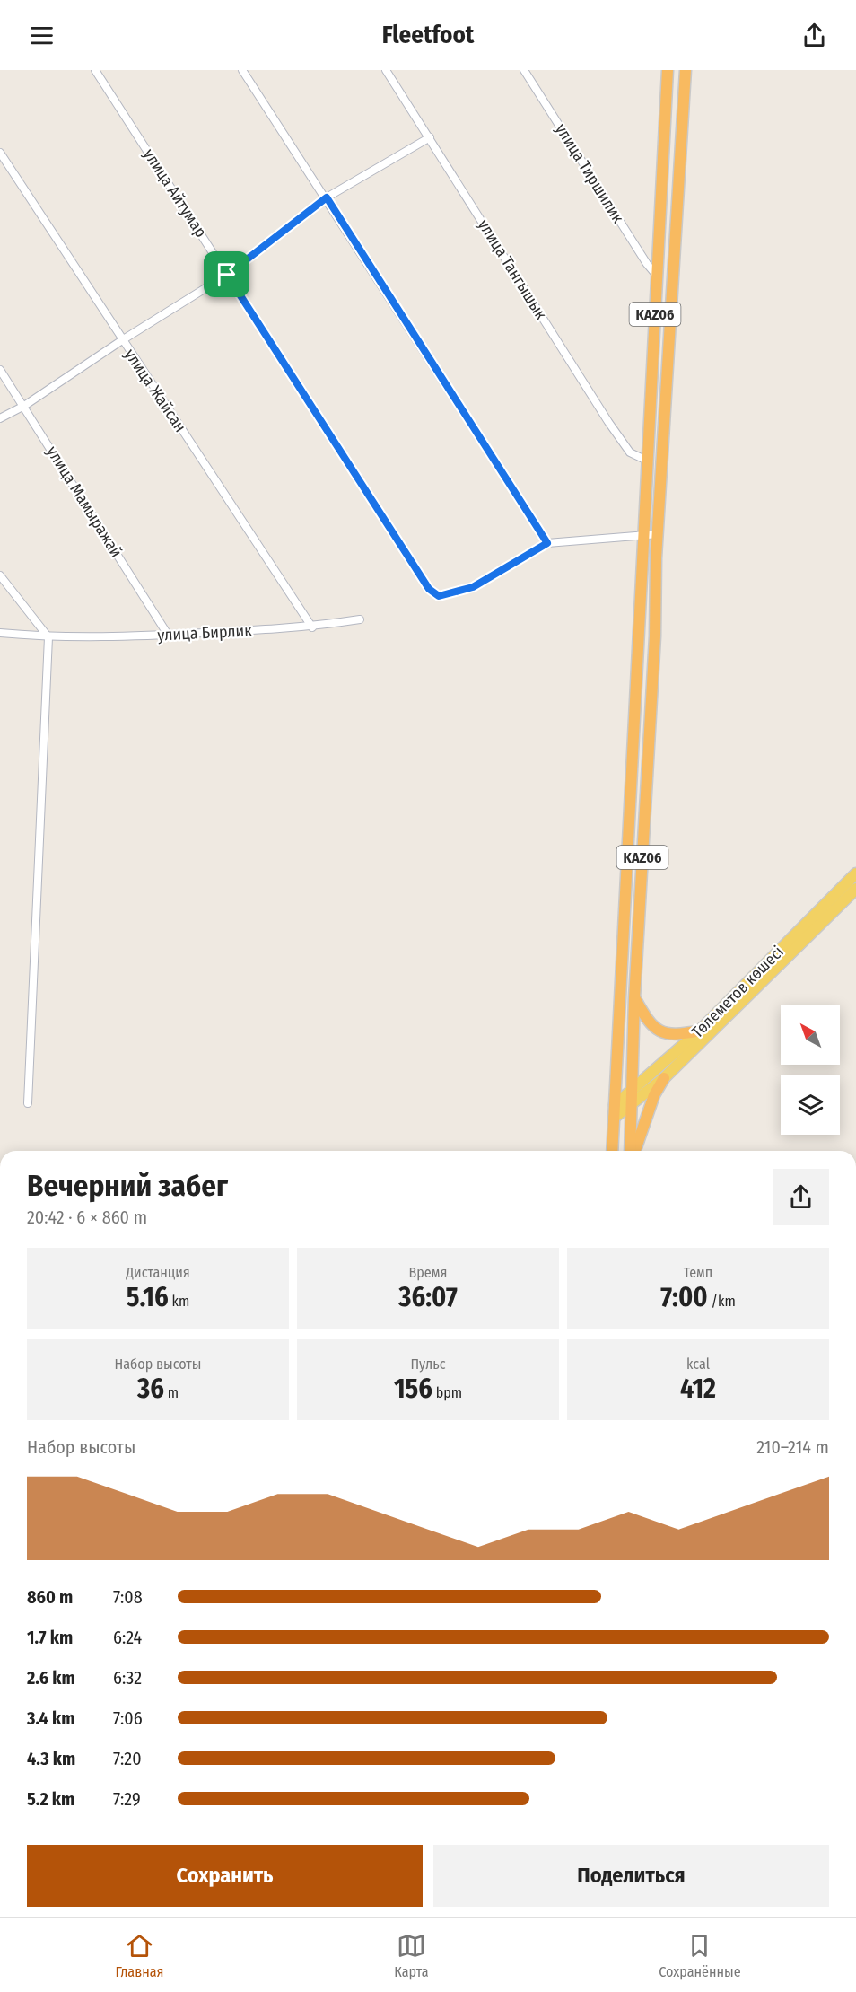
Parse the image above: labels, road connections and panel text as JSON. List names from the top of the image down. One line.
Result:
{"streets":{"highway":["KАZ06"],"main road":["Төлеметов көшесі"],"street":["улица Тиршилик","улица Айтумар","улица Тангышык","улица Жайсан","улица Мамыражай","улица Бирлик"]},"crossings":[["улица Тиршилик","KАZ06"],["улица Тангышык","KАZ06"],["KАZ06","Төлеметов көшесі"],["улица Жайсан","улица Бирлик"],["улица Мамыражай","улица Бирлик"]],"north":"top left","page":{"header":"Fleetfoot","heading":["Вечерний забег","20:42 · 6 × 860 m"],"stats":[["Дистанция","5.16 km"],["Время","36:07"],["Темп","7:00 /km"],["Набор высоты","36 m"],["Пульс","156 bpm"],["kcal","412"]],"chart":["Набор высоты","210–214 m"],"list":[{"name":"860 m","note":"7:08"},{"name":"1.7 km","note":"6:24"},{"name":"2.6 km","note":"6:32"},{"name":"3.4 km","note":"7:06"},{"name":"4.3 km","note":"7:20"},{"name":"5.2 km","note":"7:29"}],"buttons":["Сохранить","Поделиться"],"tabs":["Главная","Карта","Сохранённые"]}}
